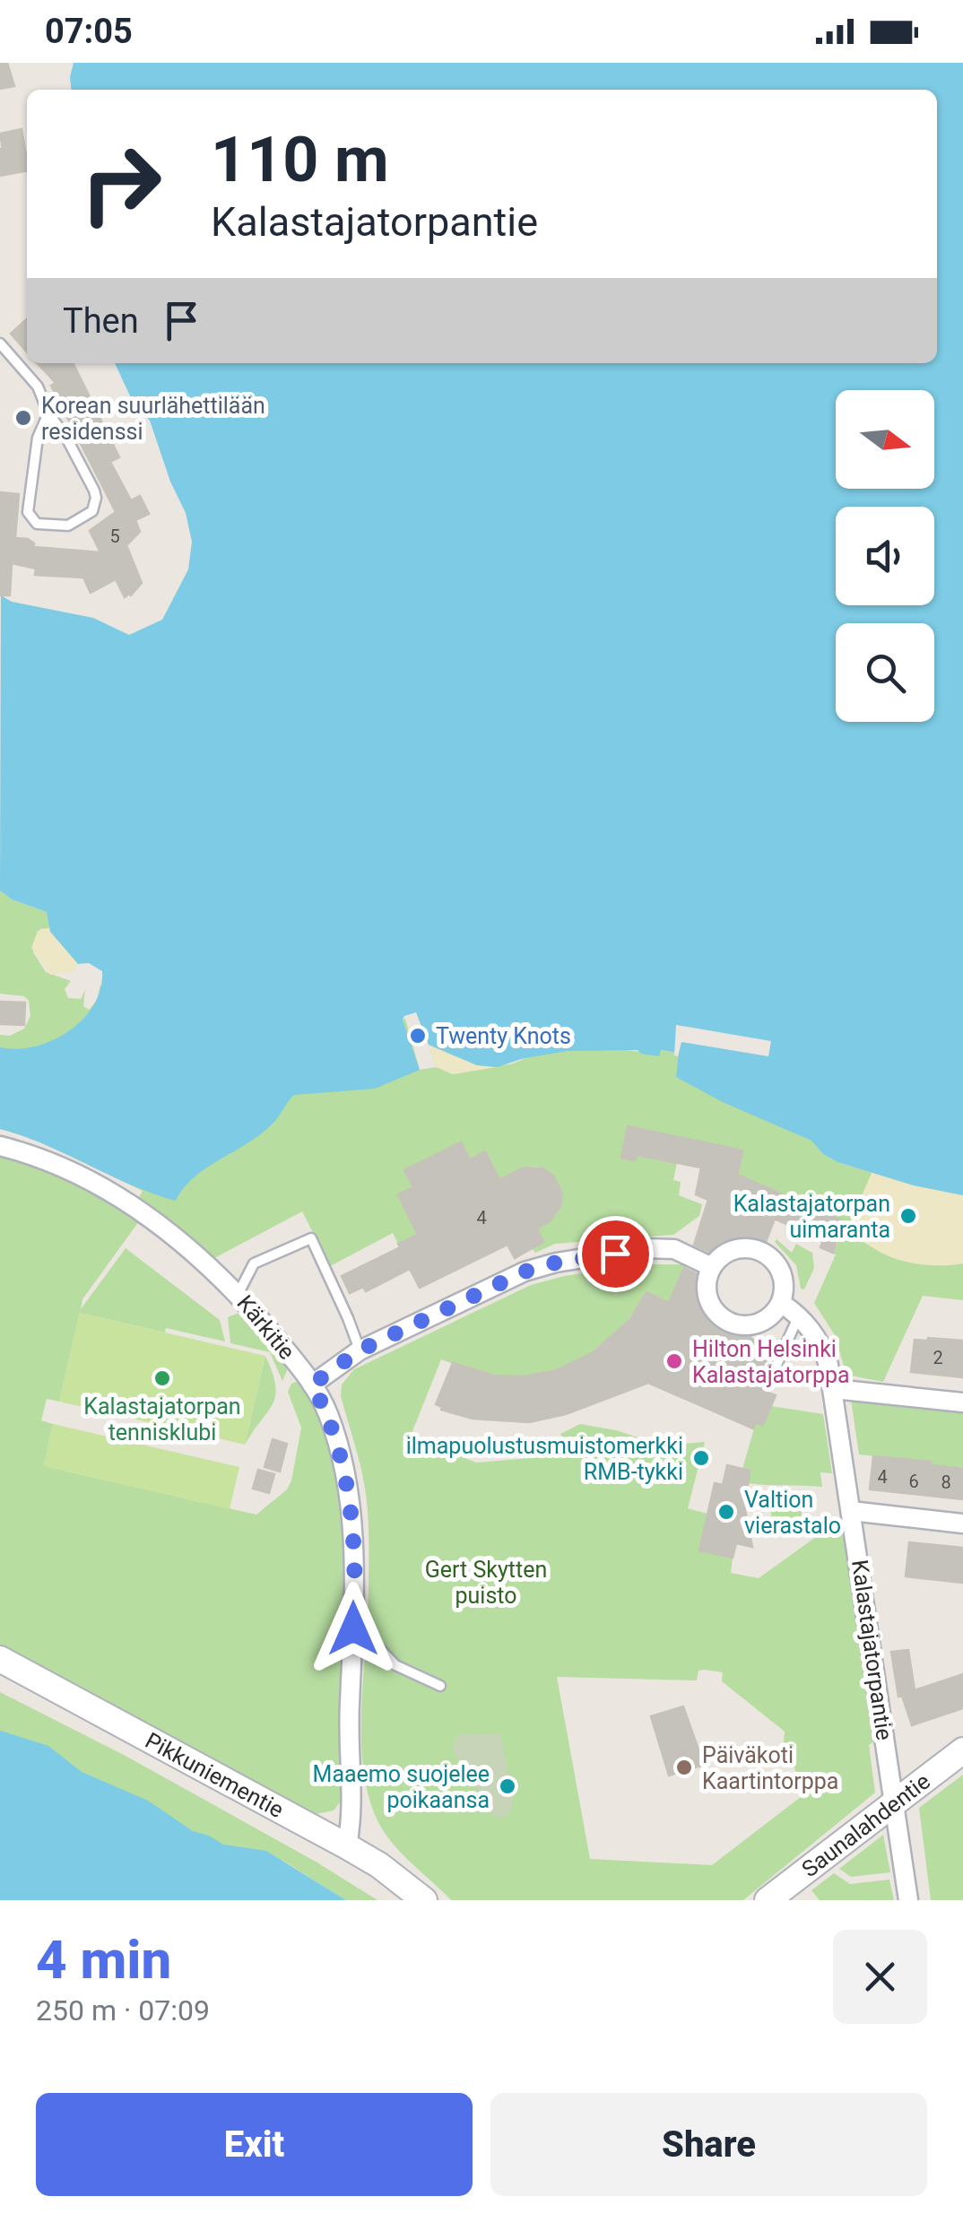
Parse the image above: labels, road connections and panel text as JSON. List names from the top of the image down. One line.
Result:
{"streets":{"main road":["Pikkuniementie","Saunalahdentie"],"street":["Kärkitie","Kalastajatorpantie"]},"crossings":[["Kärkitie","Pikkuniementie"],["Kalastajatorpantie","Saunalahdentie"]],"parks":["Gert Skytten puisto"],"places":["Korean suurlähettilään residenssi","Twenty Knots","Kalastajatorpan uimaranta","Hilton Helsinki Kalastajatorppa","Kalastajatorpan tennisklubi","ilmapuolustusmuistomerkki RMB-tykki","Valtion vierastalo","Päiväkoti Kaartintorppa","Maaemo suojelee poikaansa"],"house_numbers":["5","4","2","4","6","8"],"north":"right","page":{"status":"07:05","turn":["110 m","Kalastajatorpantie"],"then":"Then","heading":["4 min","250 m · 07:09"],"buttons":["Exit","Share"]}}
